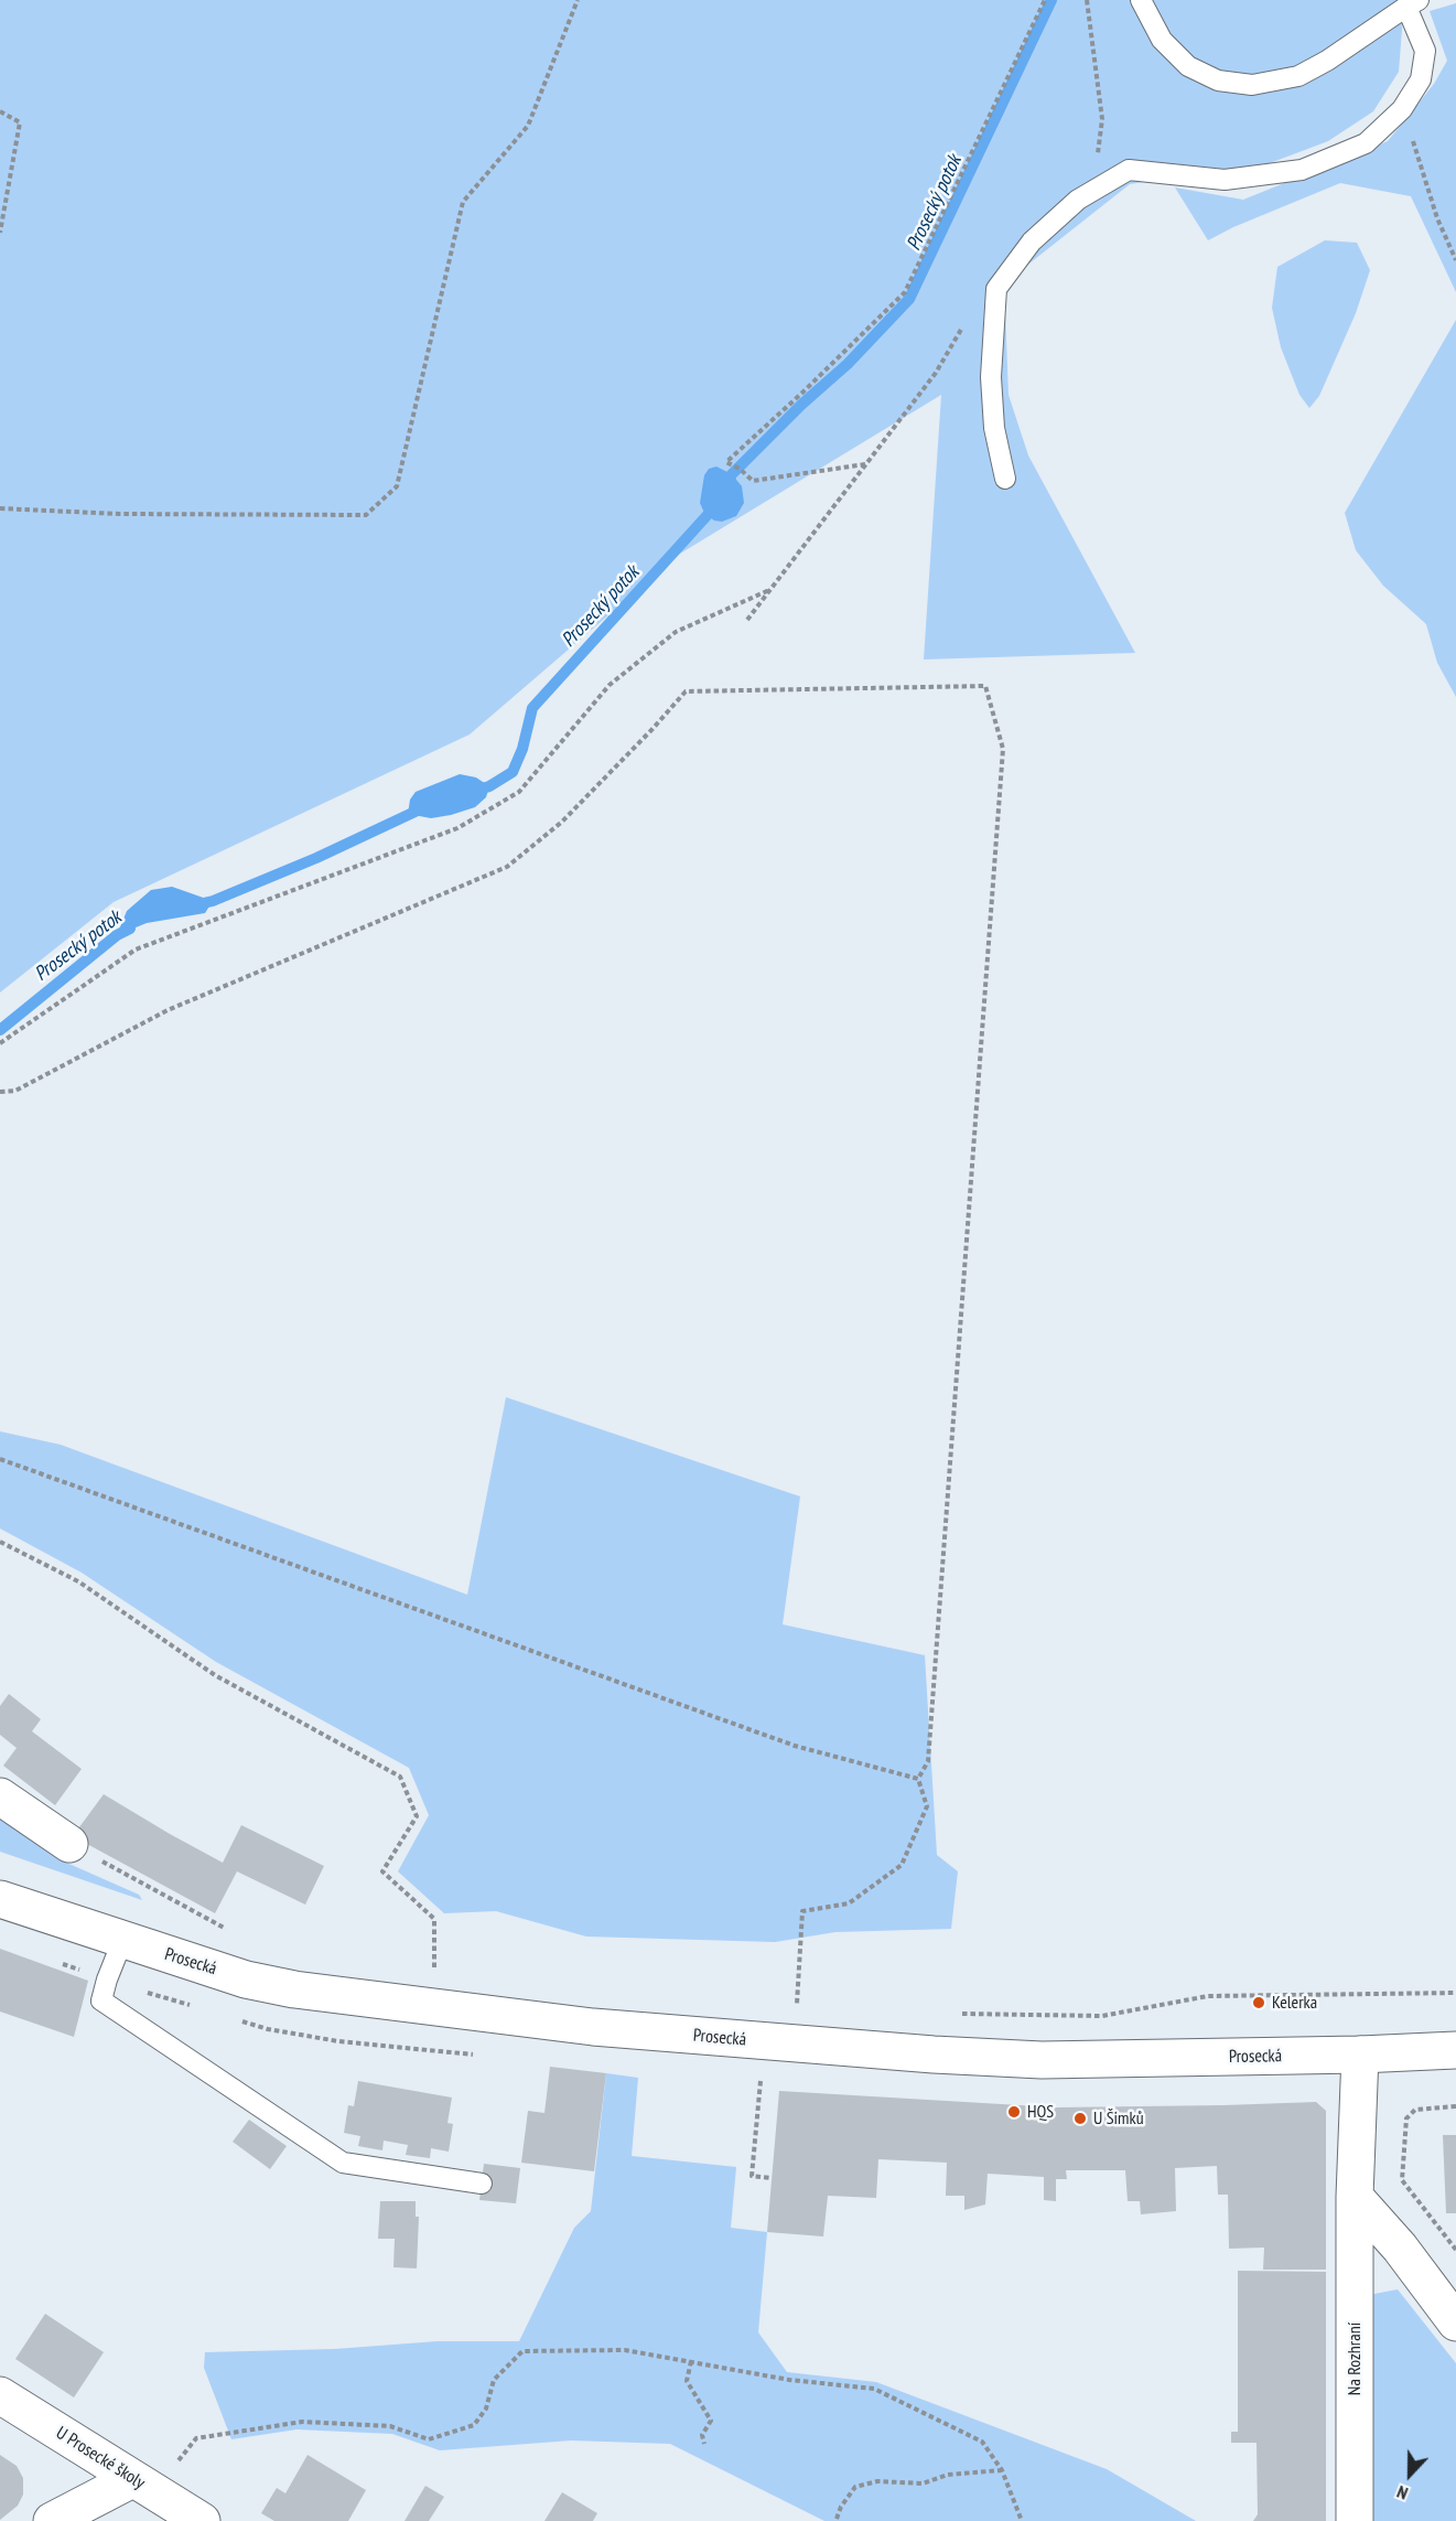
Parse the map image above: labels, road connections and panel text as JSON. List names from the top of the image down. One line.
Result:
{"streets":{"main road":["Prosecká","Na Rozhraní","U Prosecké školy"]},"crossings":[["Prosecká","Na Rozhraní"]],"water":["Prosecký potok"],"places":["Kelerka","HQS","U Šimků"],"north":"bottom"}
